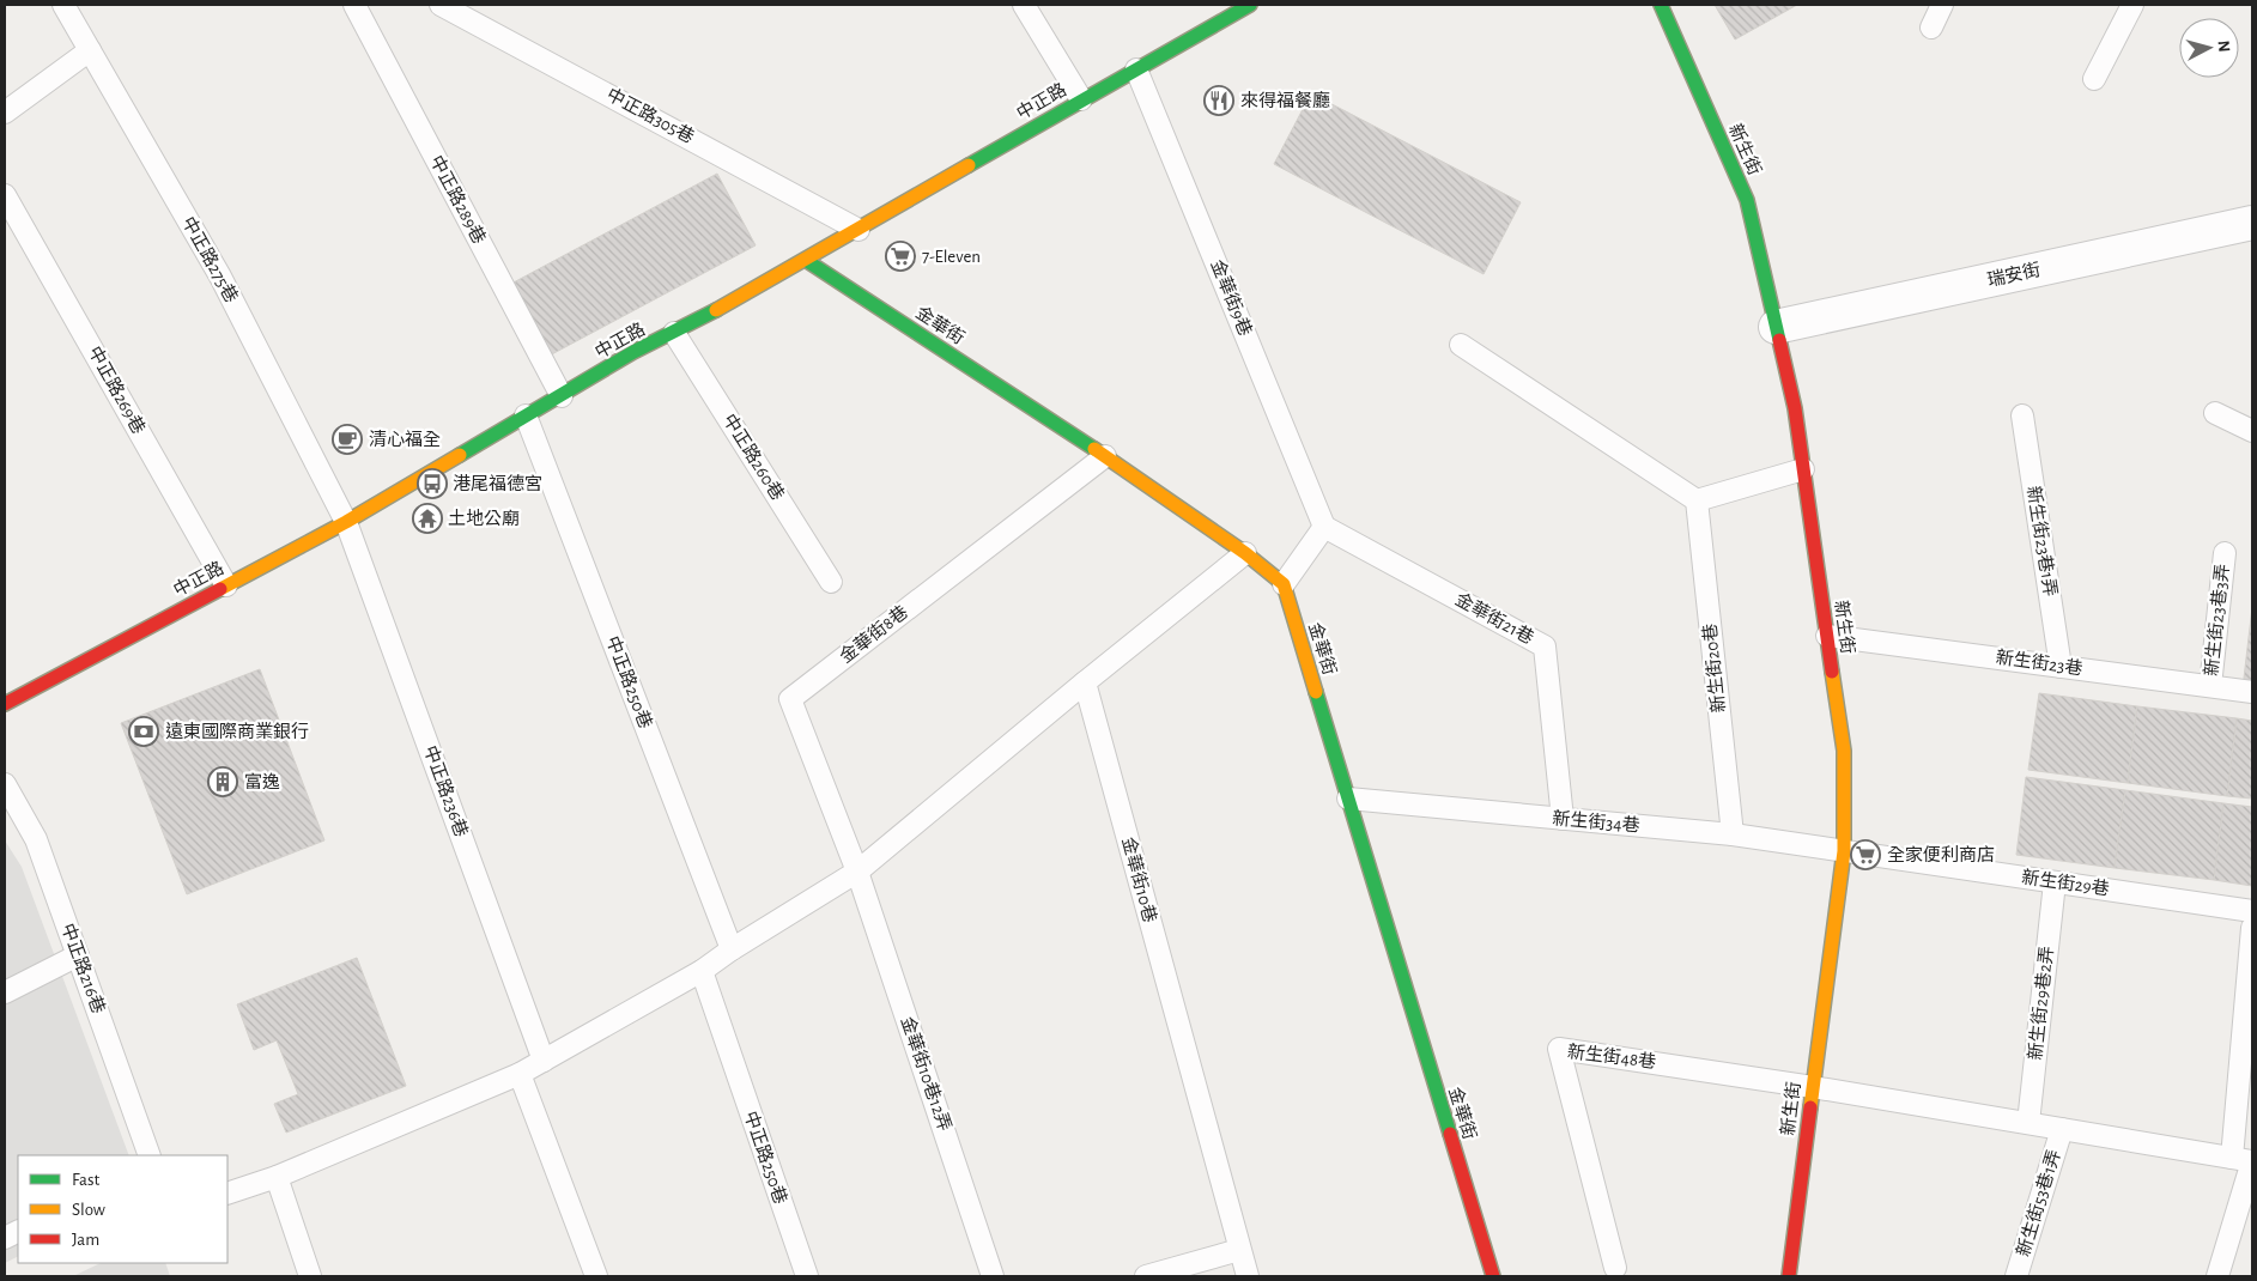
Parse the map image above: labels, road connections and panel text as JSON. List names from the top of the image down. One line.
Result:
{"streets":{"street":["中正路","新生街","瑞安街","金華街"],"lane":["中正路305巷","中正路289巷","中正路275巷","金華街9巷","中正路269巷","中正路260巷","新生街23巷1弄","金華街21巷","新生街23巷3弄","金華街8巷","新生街23巷","新生街20巷","中正路250巷","中正路236巷","新生街34巷","金華街10巷","新生街29巷","中正路216巷","新生街29巷2弄","新生街48巷","金華街10巷12弄","新生街53巷1弄"]},"crossings":[["中正路","中正路305巷"],["中正路","中正路289巷"],["中正路","中正路275巷"],["中正路","金華街9巷"],["中正路","金華街"],["中正路","中正路269巷"],["中正路","中正路260巷"],["中正路","中正路250巷"],["中正路","中正路236巷"],["新生街","瑞安街"],["新生街","新生街23巷"],["新生街","新生街34巷"],["新生街","新生街29巷"],["新生街","新生街48巷"],["中正路275巷","中正路236巷"],["金華街9巷","金華街21巷"],["金華街","金華街8巷"],["金華街","新生街34巷"],["新生街23巷1弄","新生街23巷"],["金華街21巷","新生街34巷"],["新生街23巷3弄","新生街23巷"],["金華街8巷","金華街10巷12弄"],["新生街20巷","新生街34巷"],["新生街34巷","新生街29巷"],["新生街29巷","新生街29巷2弄"]],"places":{"restaurant":["來得福餐廳"],"supermarket":["7-Eleven","全家便利商店"],"cafe":["清心福全"],"bus stop":["港尾福德宮"],"temple":["土地公廟"],"bank":["遠東國際商業銀行"],"building":["富逸"]},"legend":["Fast","Slow","Jam"],"north":"right"}
